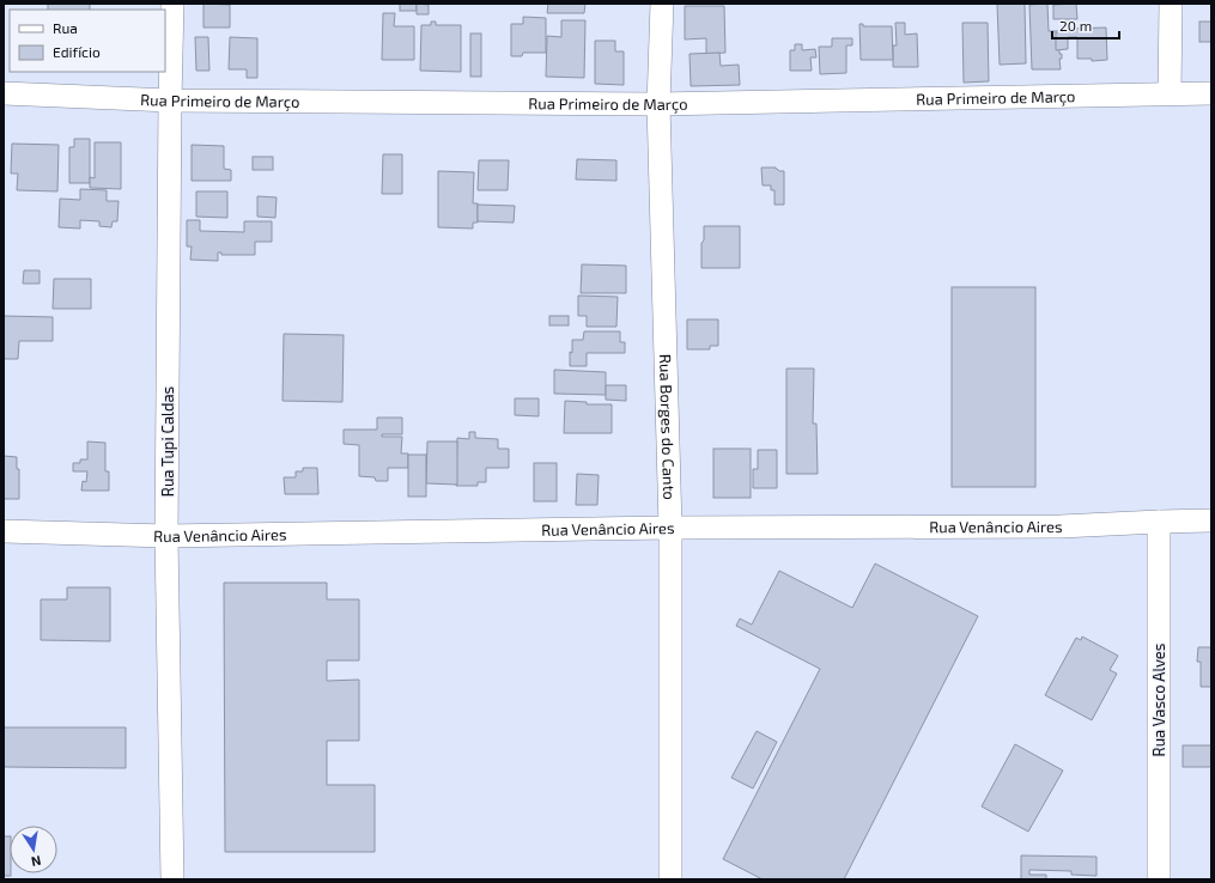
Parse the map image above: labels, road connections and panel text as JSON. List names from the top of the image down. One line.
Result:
{"streets":{"street":["Rua Primeiro de Março","Rua Borges do Canto","Rua Tupi Caldas","Rua Venâncio Aires","Rua Vasco Alves"]},"crossings":[["Rua Primeiro de Março","Rua Borges do Canto"],["Rua Primeiro de Março","Rua Tupi Caldas"],["Rua Borges do Canto","Rua Venâncio Aires"],["Rua Tupi Caldas","Rua Venâncio Aires"],["Rua Venâncio Aires","Rua Vasco Alves"]],"legend":["Rua","Edifício"],"scale_bar":"20 m","north":"bottom"}
